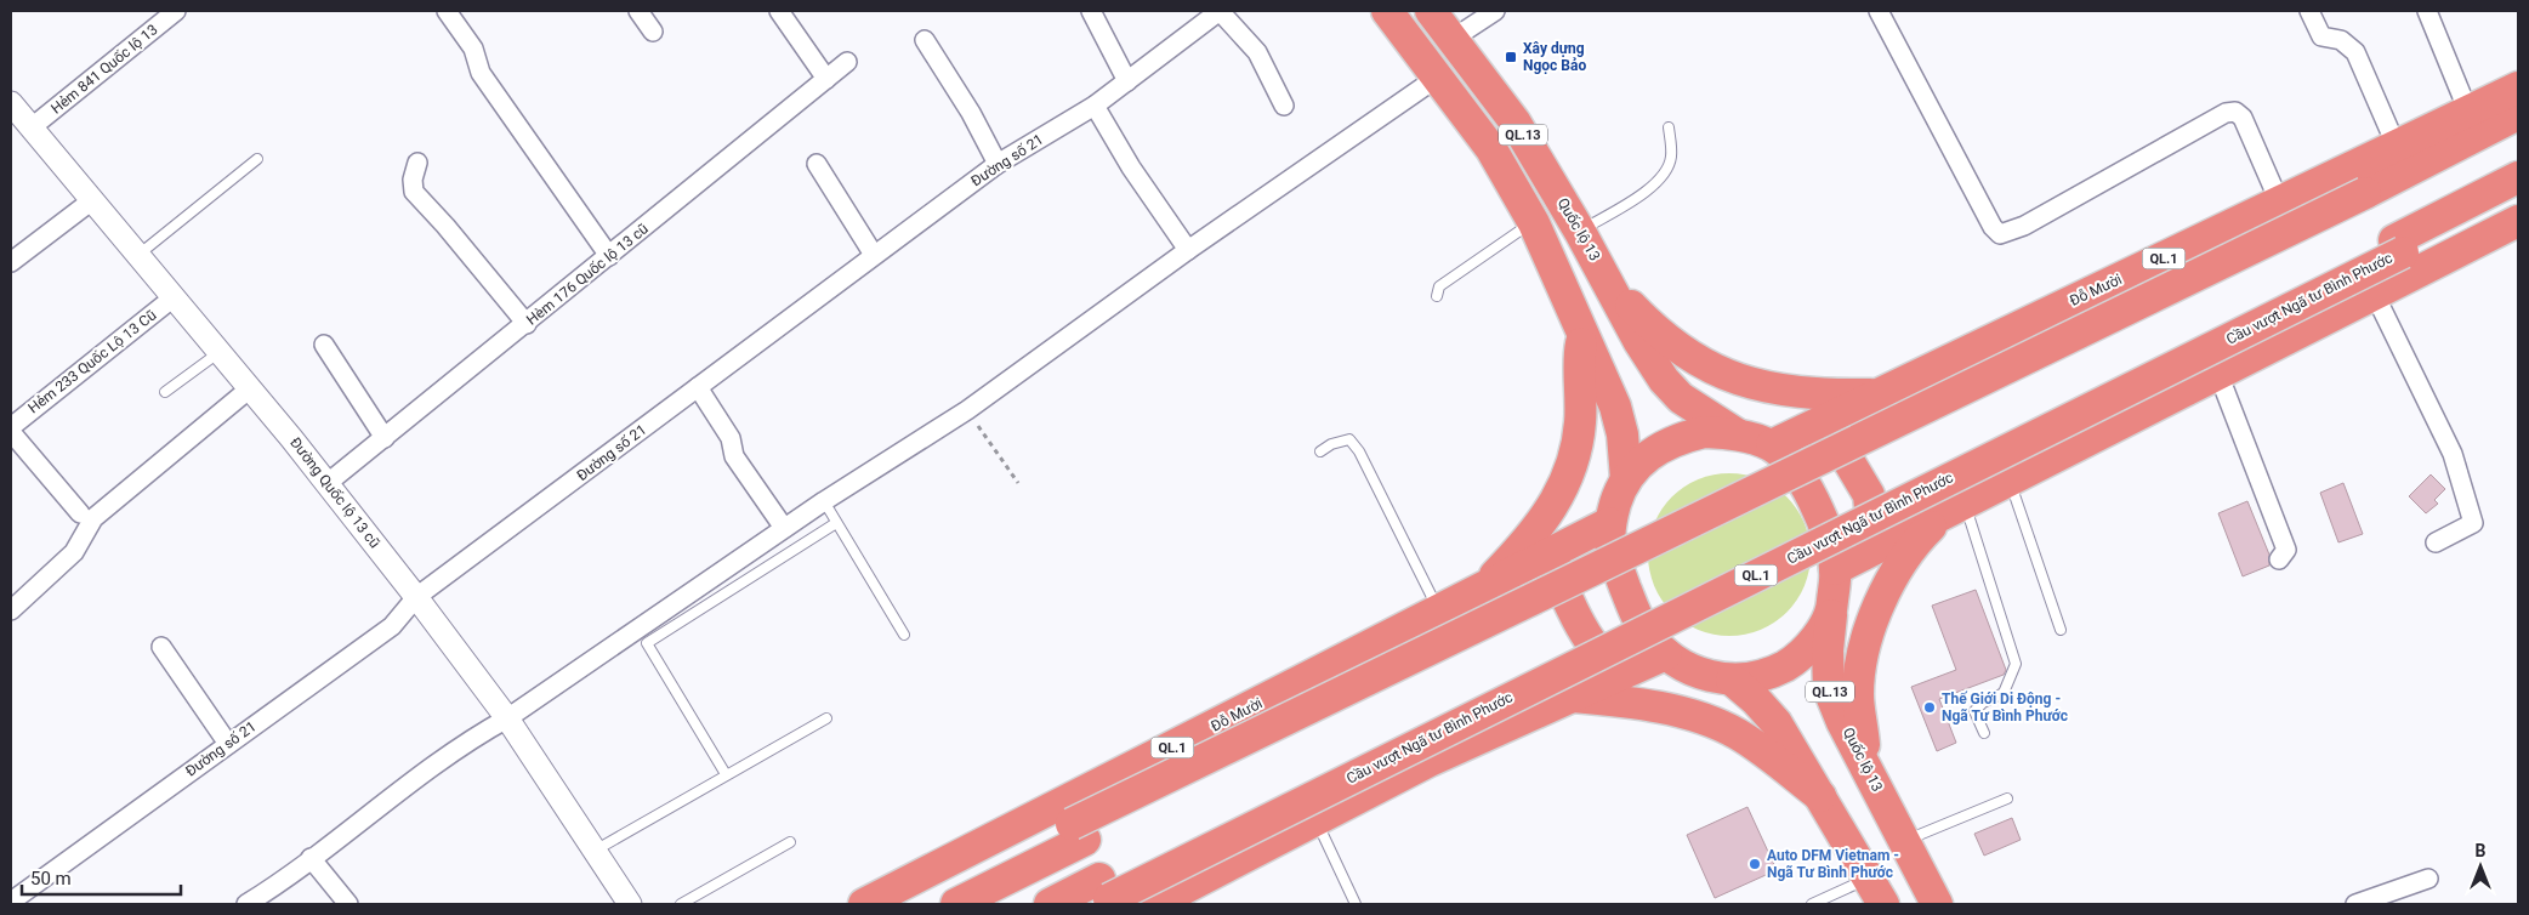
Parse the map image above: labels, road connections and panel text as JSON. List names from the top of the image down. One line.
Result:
{"streets":{"highway":["QL.13","Quốc lộ 13","QL.1","Đỗ Mười","Cầu vượt Ngã tư Bình Phước"],"street":["Hẻm 841 Quốc lộ 13","Đường số 21","Hèm 176 Quốc lộ 13 cũ","Hẻm 233 Quốc Lộ 13 Cũ","Đường Quốc lộ 13 cũ"]},"crossings":[["Hẻm 841 Quốc lộ 13","Đường Quốc lộ 13 cũ"],["QL.13","Quốc lộ 13"],["QL.13","Đỗ Mười"],["Đường số 21","Đường Quốc lộ 13 cũ"],["QL.1","Cầu vượt Ngã tư Bình Phước"],["Hèm 176 Quốc lộ 13 cũ","Đường Quốc lộ 13 cũ"],["Hẻm 233 Quốc Lộ 13 Cũ","Đường Quốc lộ 13 cũ"]],"places":{"transit":["Xây dựng Ngọc Bảo"],"other":["Thế Giới Di Động - Ngã Tư Bình Phước","Auto DFM Vietnam - Ngã Tư Bình Phước"]},"scale_bar":"50 m","north":"top"}
